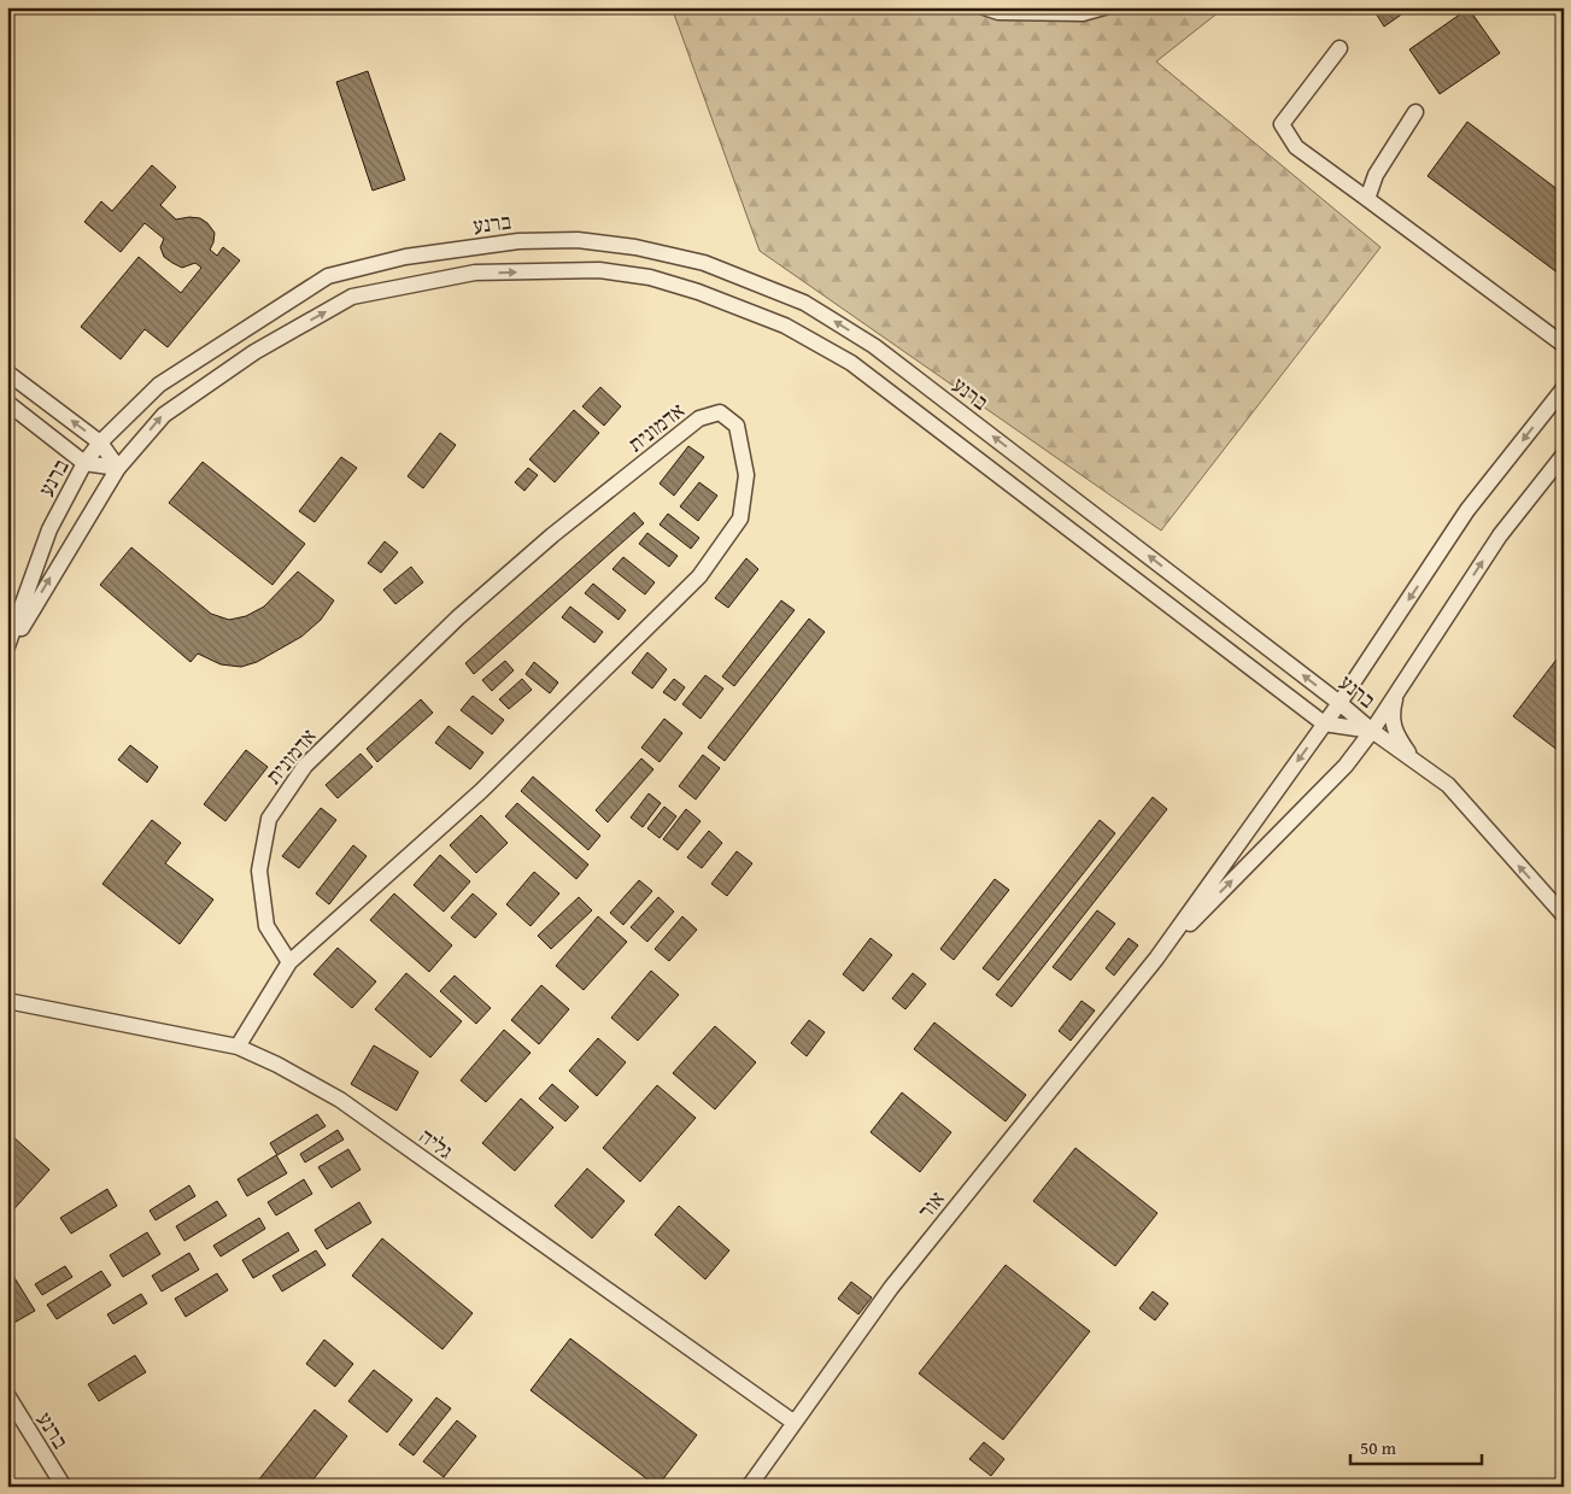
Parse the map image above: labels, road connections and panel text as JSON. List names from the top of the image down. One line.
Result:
{"streets":{"street":["ברנע","אדמונית","גליה","אור"]},"crossings":[["אדמונית","גליה"],["גליה","אור"]],"scale_bar":"50 m"}
